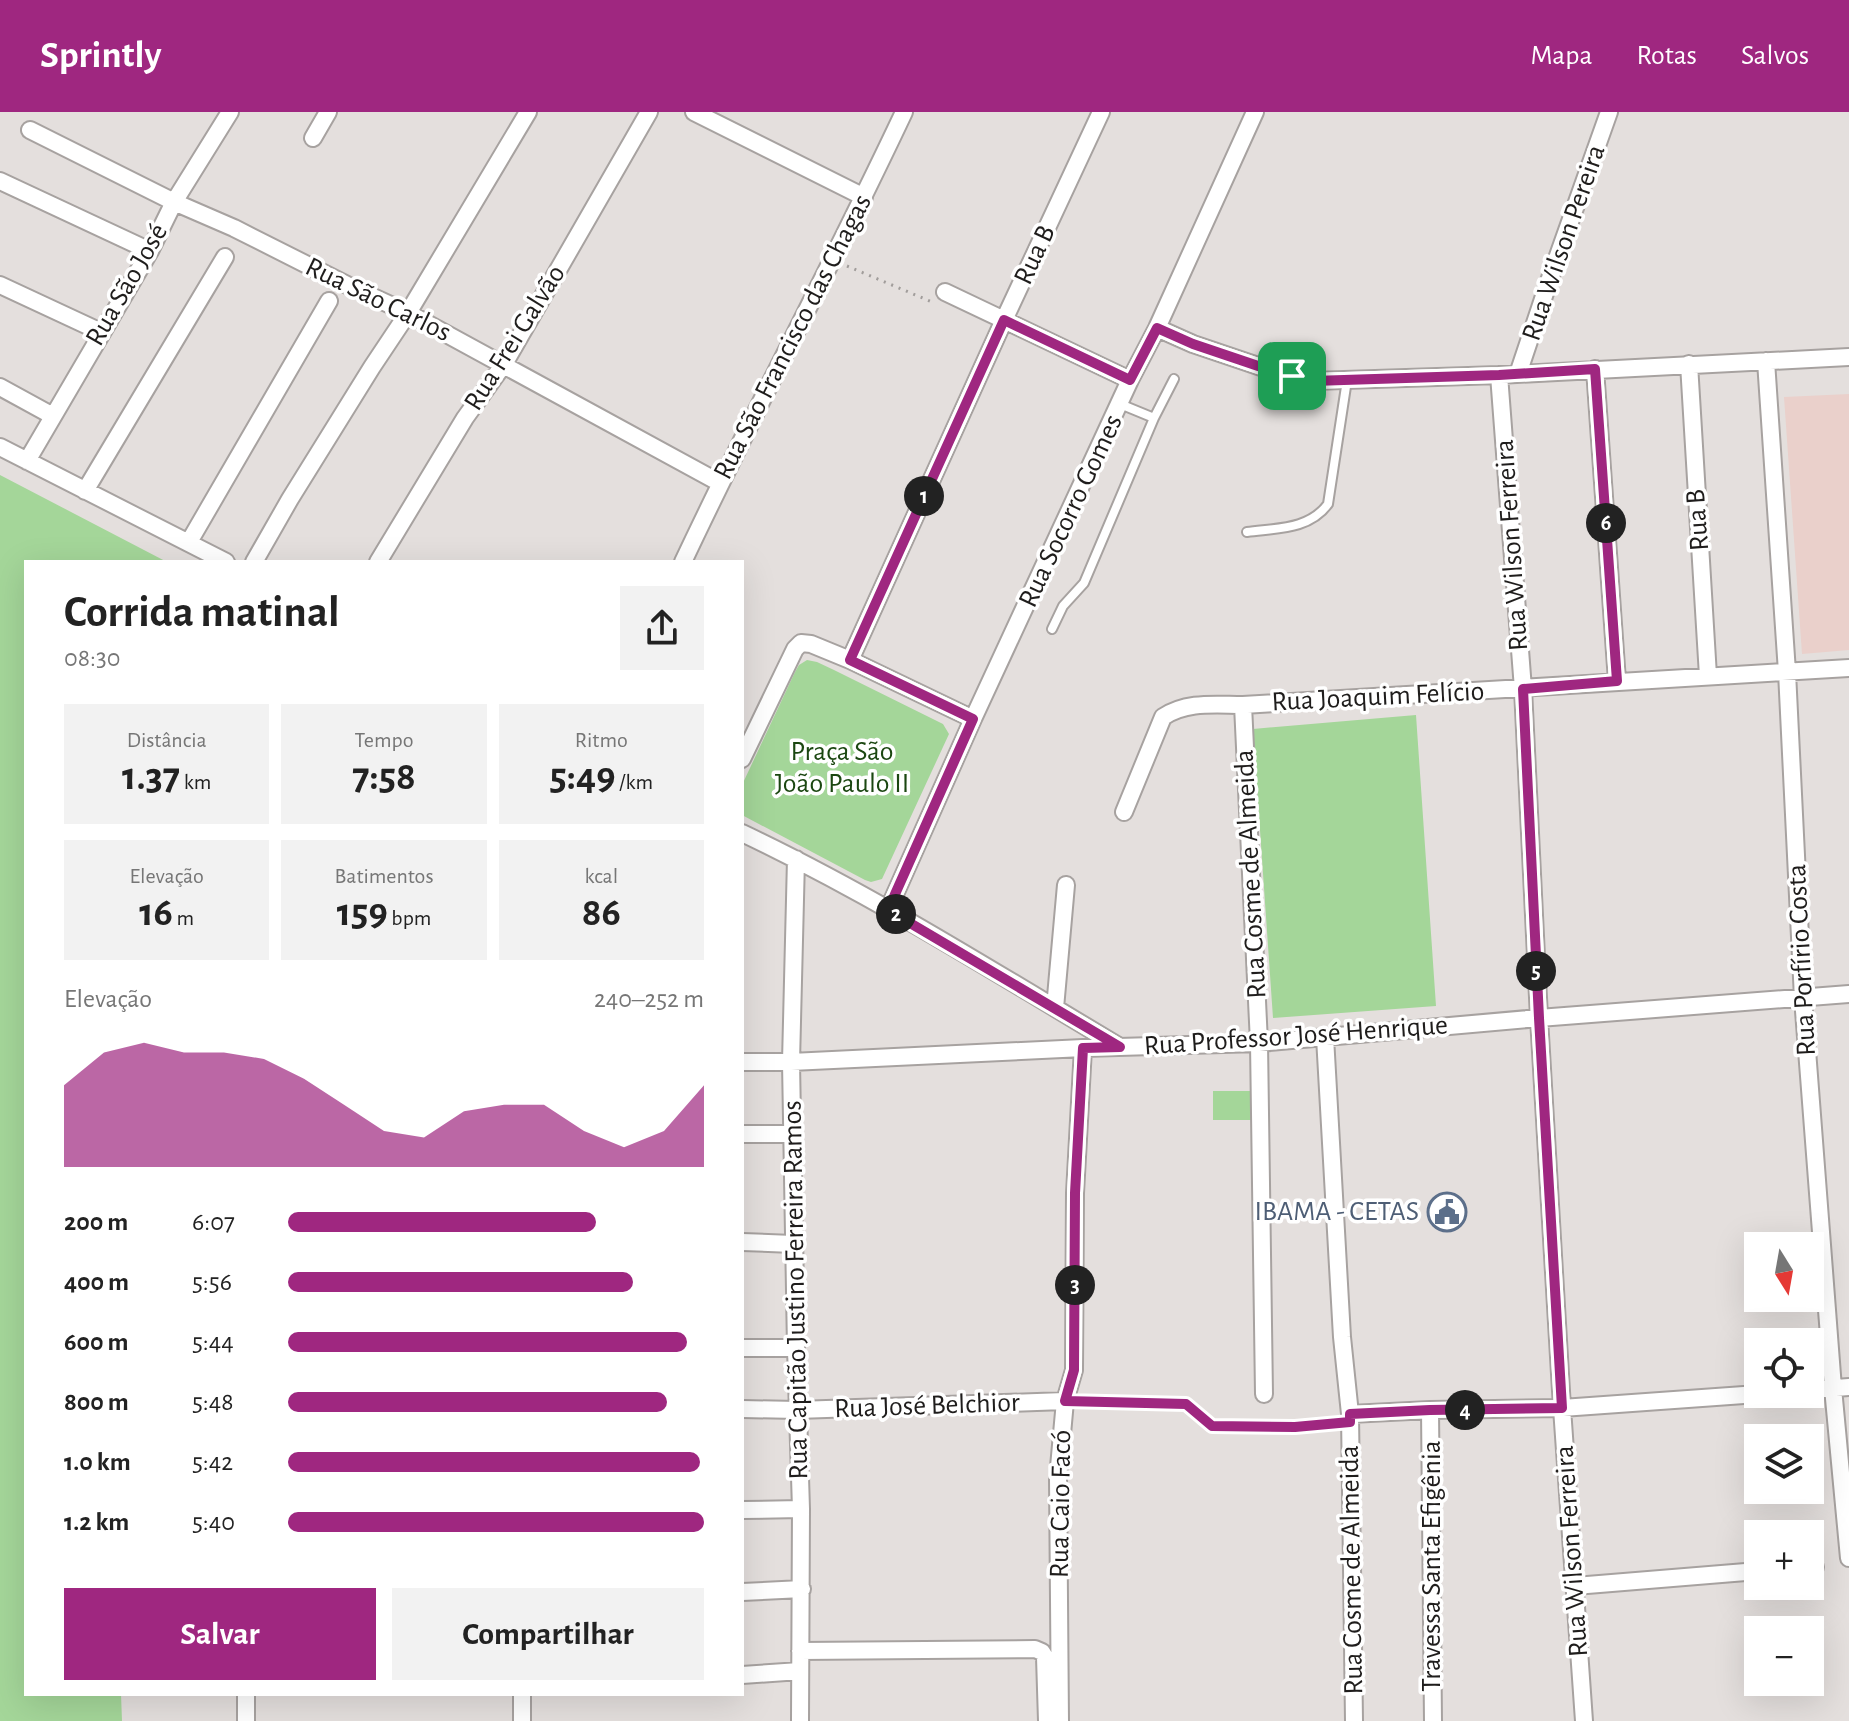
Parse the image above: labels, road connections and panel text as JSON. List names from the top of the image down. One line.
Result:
{"streets":{"street":["Rua Wilson Pereira","Rua B","Rua São José","Rua São Carlos","Rua São Francisco das Chagas","Rua Frei Galvão","Rua Socorro Gomes","Rua Wilson Ferreira","Rua Joaquim Felício","Rua Cosme de Almeida","Rua Porfírio Costa","Rua Professor José Henrique","Rua Capitão Justino Ferreira Ramos","Rua José Belchior","Rua Caio Facó","Travessa Santa Efigênia"]},"crossings":[["Rua B","Rua Joaquim Felício"],["Rua São José","Rua São Carlos"],["Rua São Carlos","Rua São Francisco das Chagas"],["Rua São Carlos","Rua Frei Galvão"],["Rua Wilson Ferreira","Rua Joaquim Felício"],["Rua Wilson Ferreira","Rua Professor José Henrique"],["Rua Joaquim Felício","Rua Cosme de Almeida"],["Rua Joaquim Felício","Rua Porfírio Costa"],["Rua Cosme de Almeida","Rua Professor José Henrique"],["Rua Porfírio Costa","Rua Professor José Henrique"],["Rua Professor José Henrique","Rua Capitão Justino Ferreira Ramos"],["Rua Professor José Henrique","Rua Caio Facó"],["Rua Capitão Justino Ferreira Ramos","Rua José Belchior"],["Rua José Belchior","Rua Caio Facó"]],"parks":["Praça São João Paulo II"],"places":{"public building":["IBAMA - CETAS"]},"north":"bottom","page":{"header":"Sprintly","nav":["Mapa","Rotas","Salvos"],"pins":["1","6","2","5","3","4"],"heading":["Corrida matinal","08:30"],"stats":[["Distância","1.37 km"],["Tempo","7:58"],["Ritmo","5:49 /km"],["Elevação","16 m"],["Batimentos","159 bpm"],["kcal","86"]],"chart":["Elevação","240–252 m"],"list":[{"name":"200 m","note":"6:07"},{"name":"400 m","note":"5:56"},{"name":"600 m","note":"5:44"},{"name":"800 m","note":"5:48"},{"name":"1.0 km","note":"5:42"},{"name":"1.2 km","note":"5:40"}],"map_buttons":["+","−"],"buttons":["Salvar","Compartilhar"]}}
